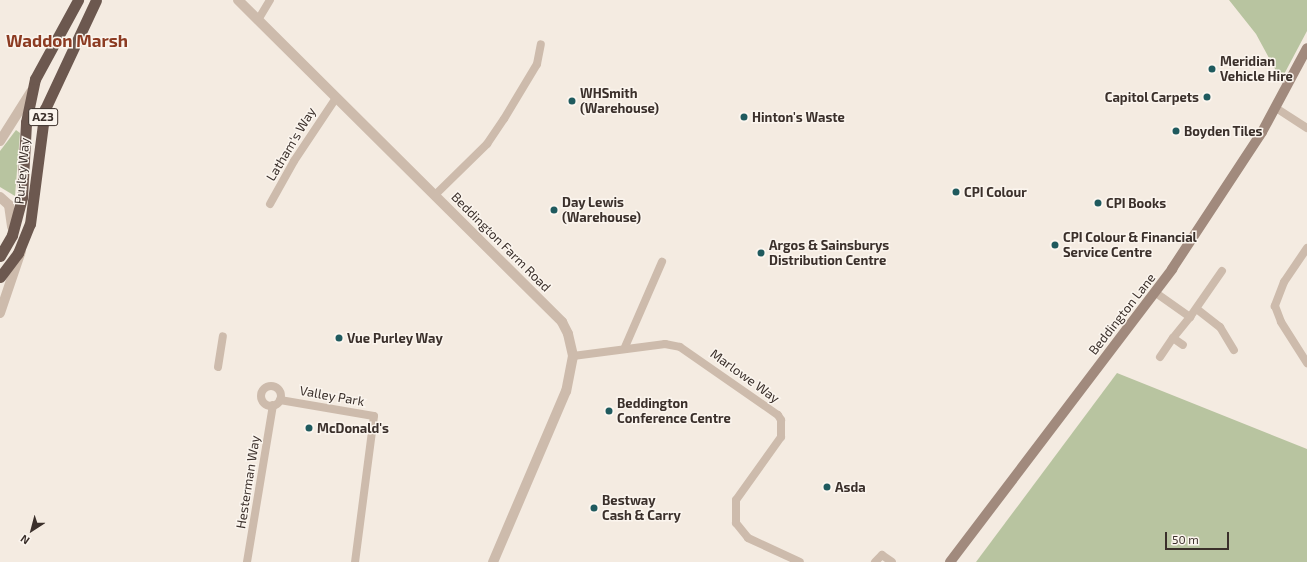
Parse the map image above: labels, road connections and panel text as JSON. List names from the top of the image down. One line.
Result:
{"streets":{"highway":["A23","Purley Way"],"main road":["Beddington Lane"],"street":["Latham's Way","Beddington Farm Road","Marlowe Way","Valley Park","Hesterman Way"]},"crossings":[["Latham's Way","Beddington Farm Road"],["Beddington Farm Road","Marlowe Way"]],"districts":["Waddon Marsh"],"places":["Meridian Vehicle Hire","Capitol Carpets","WHSmith (Warehouse)","Hinton's Waste","Boyden Tiles","CPI Colour","CPI Books","Day Lewis (Warehouse)","CPI Colour & Financial Service Centre","Argos & Sainsburys Distribution Centre","Vue Purley Way","Beddington Conference Centre","McDonald's","Asda","Bestway Cash & Carry"],"scale_bar":"50 m","north":"bottom left"}
